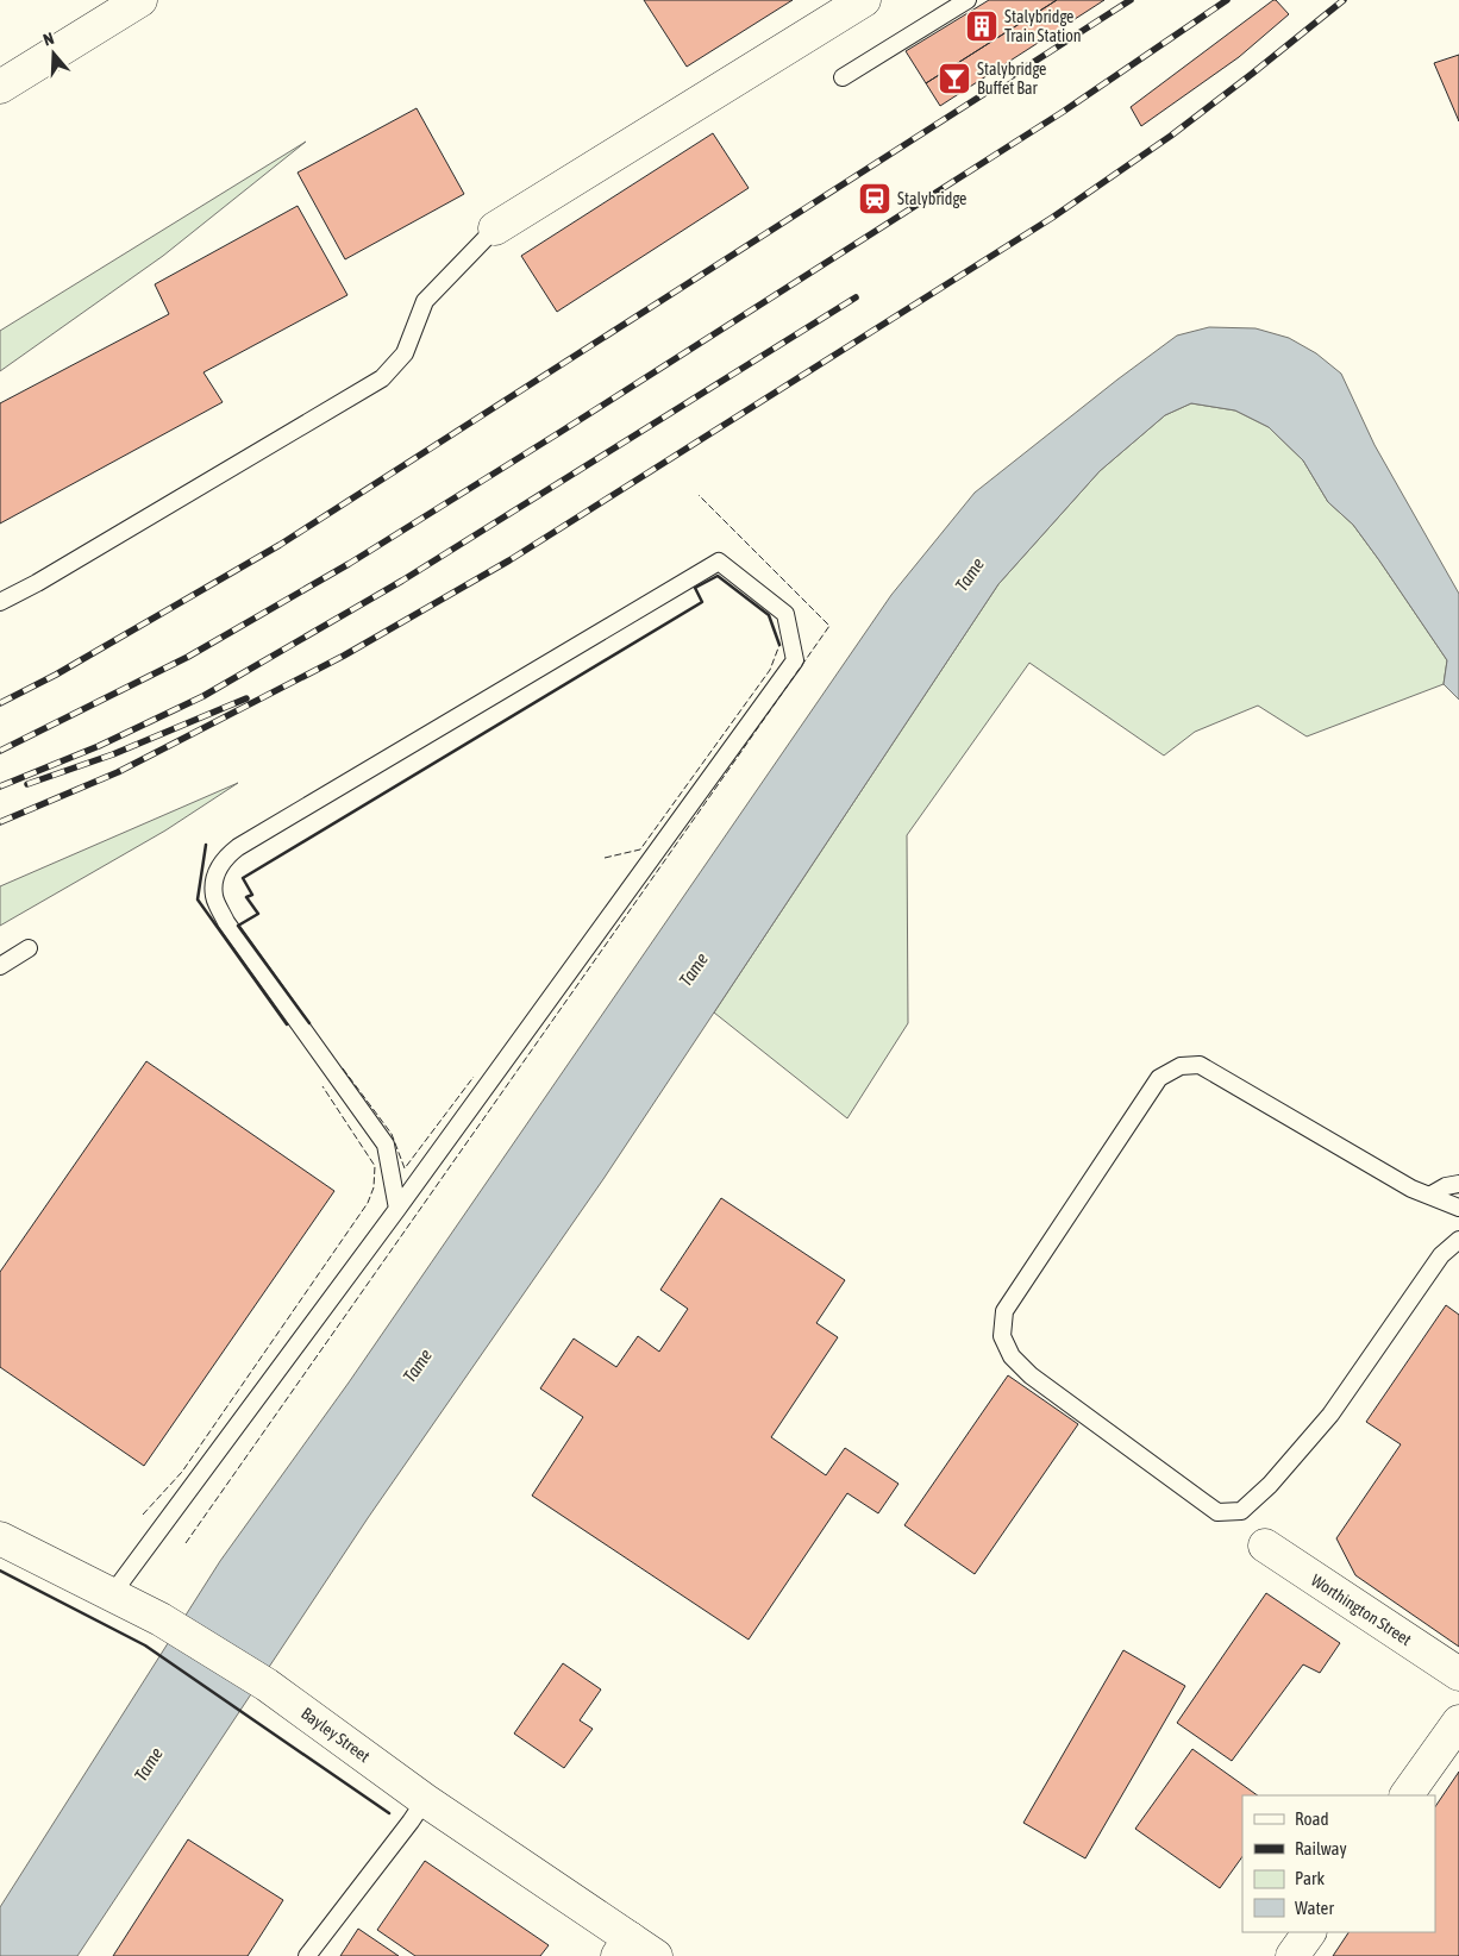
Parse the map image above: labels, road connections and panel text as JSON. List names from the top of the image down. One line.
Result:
{"streets":{"street":["Worthington Street","Bayley Street"]},"water":["Tame"],"places":{"building":["Stalybridge Train Station"],"bar":["Stalybridge Buffet Bar"],"station":["Stalybridge"]},"legend":["Road","Railway","Park","Water"],"north":"top"}
